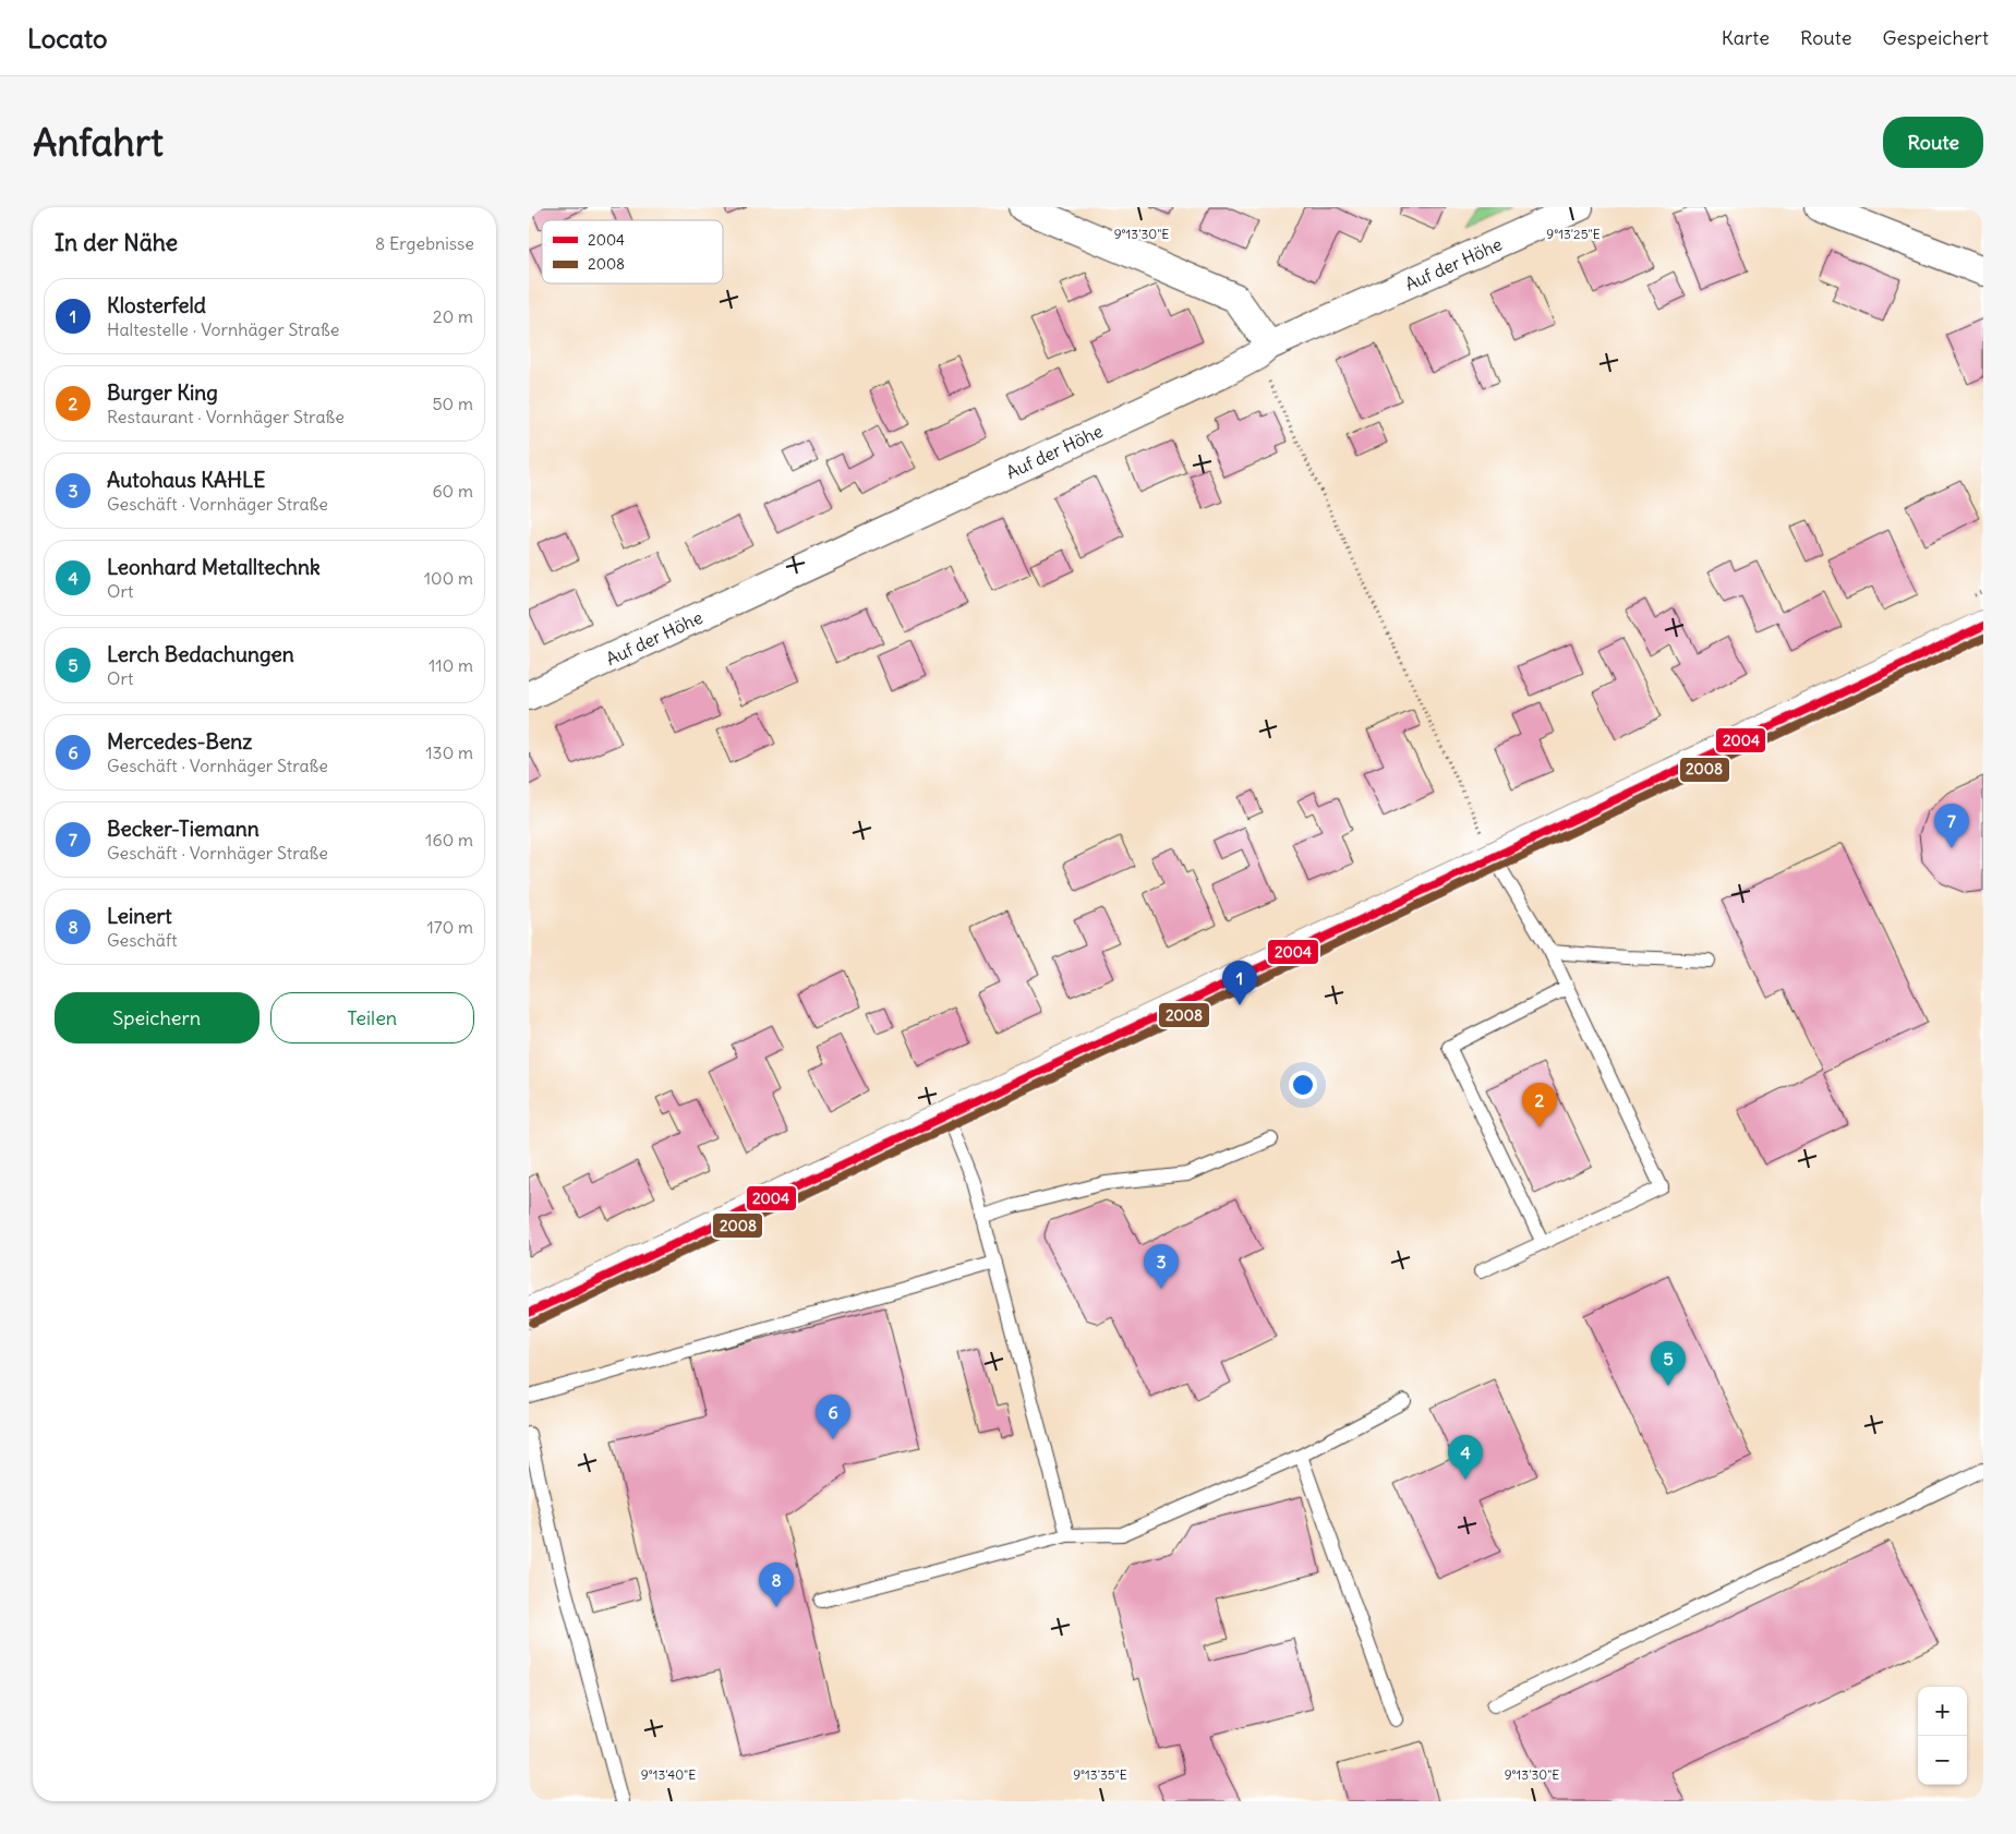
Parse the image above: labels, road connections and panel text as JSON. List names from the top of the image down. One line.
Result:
{"streets":{"street":["Auf der Höhe"]},"lines":["transit line 2004","transit line 2008"],"legend":["2004","2008"],"page":{"header":"Locato","nav":["Karte","Route","Gespeichert"],"buttons":["Route",["Speichern","Teilen"]],"title":"Anfahrt","heading":["In der Nähe","8 Ergebnisse"],"list":[{"mark":"1","name":"Klosterfeld","note":"Haltestelle · Vornhäger Straße","value":"20 m"},{"mark":"2","name":"Burger King","note":"Restaurant · Vornhäger Straße","value":"50 m"},{"mark":"3","name":"Autohaus KAHLE","note":"Geschäft · Vornhäger Straße","value":"60 m"},{"mark":"4","name":"Leonhard Metalltechnk","note":"Ort","value":"100 m"},{"mark":"5","name":"Lerch Bedachungen","note":"Ort","value":"110 m"},{"mark":"6","name":"Mercedes-Benz","note":"Geschäft · Vornhäger Straße","value":"130 m"},{"mark":"7","name":"Becker-Tiemann","note":"Geschäft · Vornhäger Straße","value":"160 m"},{"mark":"8","name":"Leinert","note":"Geschäft","value":"170 m"}],"pins":["7","1","2","3","5","6","4","8"],"map_buttons":["+","−"]},"coordinates":["9°13'30\"E","9°13'25\"E","9°13'40\"E","9°13'35\"E"]}
